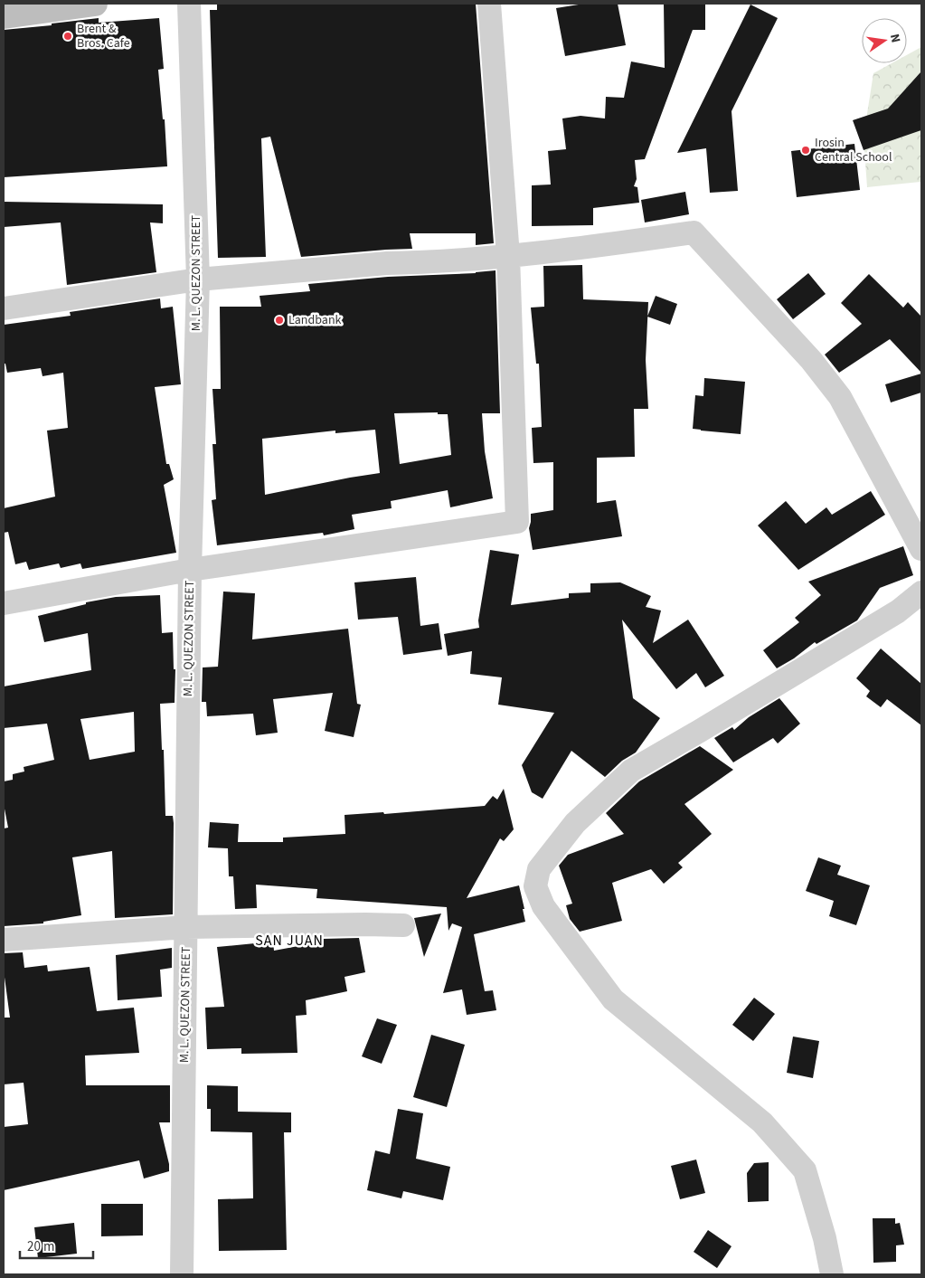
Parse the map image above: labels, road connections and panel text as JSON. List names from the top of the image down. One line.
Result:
{"streets":{"street":["M. L. QUEZON STREET"]},"districts":["SAN JUAN"],"places":["Brent & Bros. Cafe","Irosin Central School","Landbank"],"scale_bar":"20 m","north":"right"}
